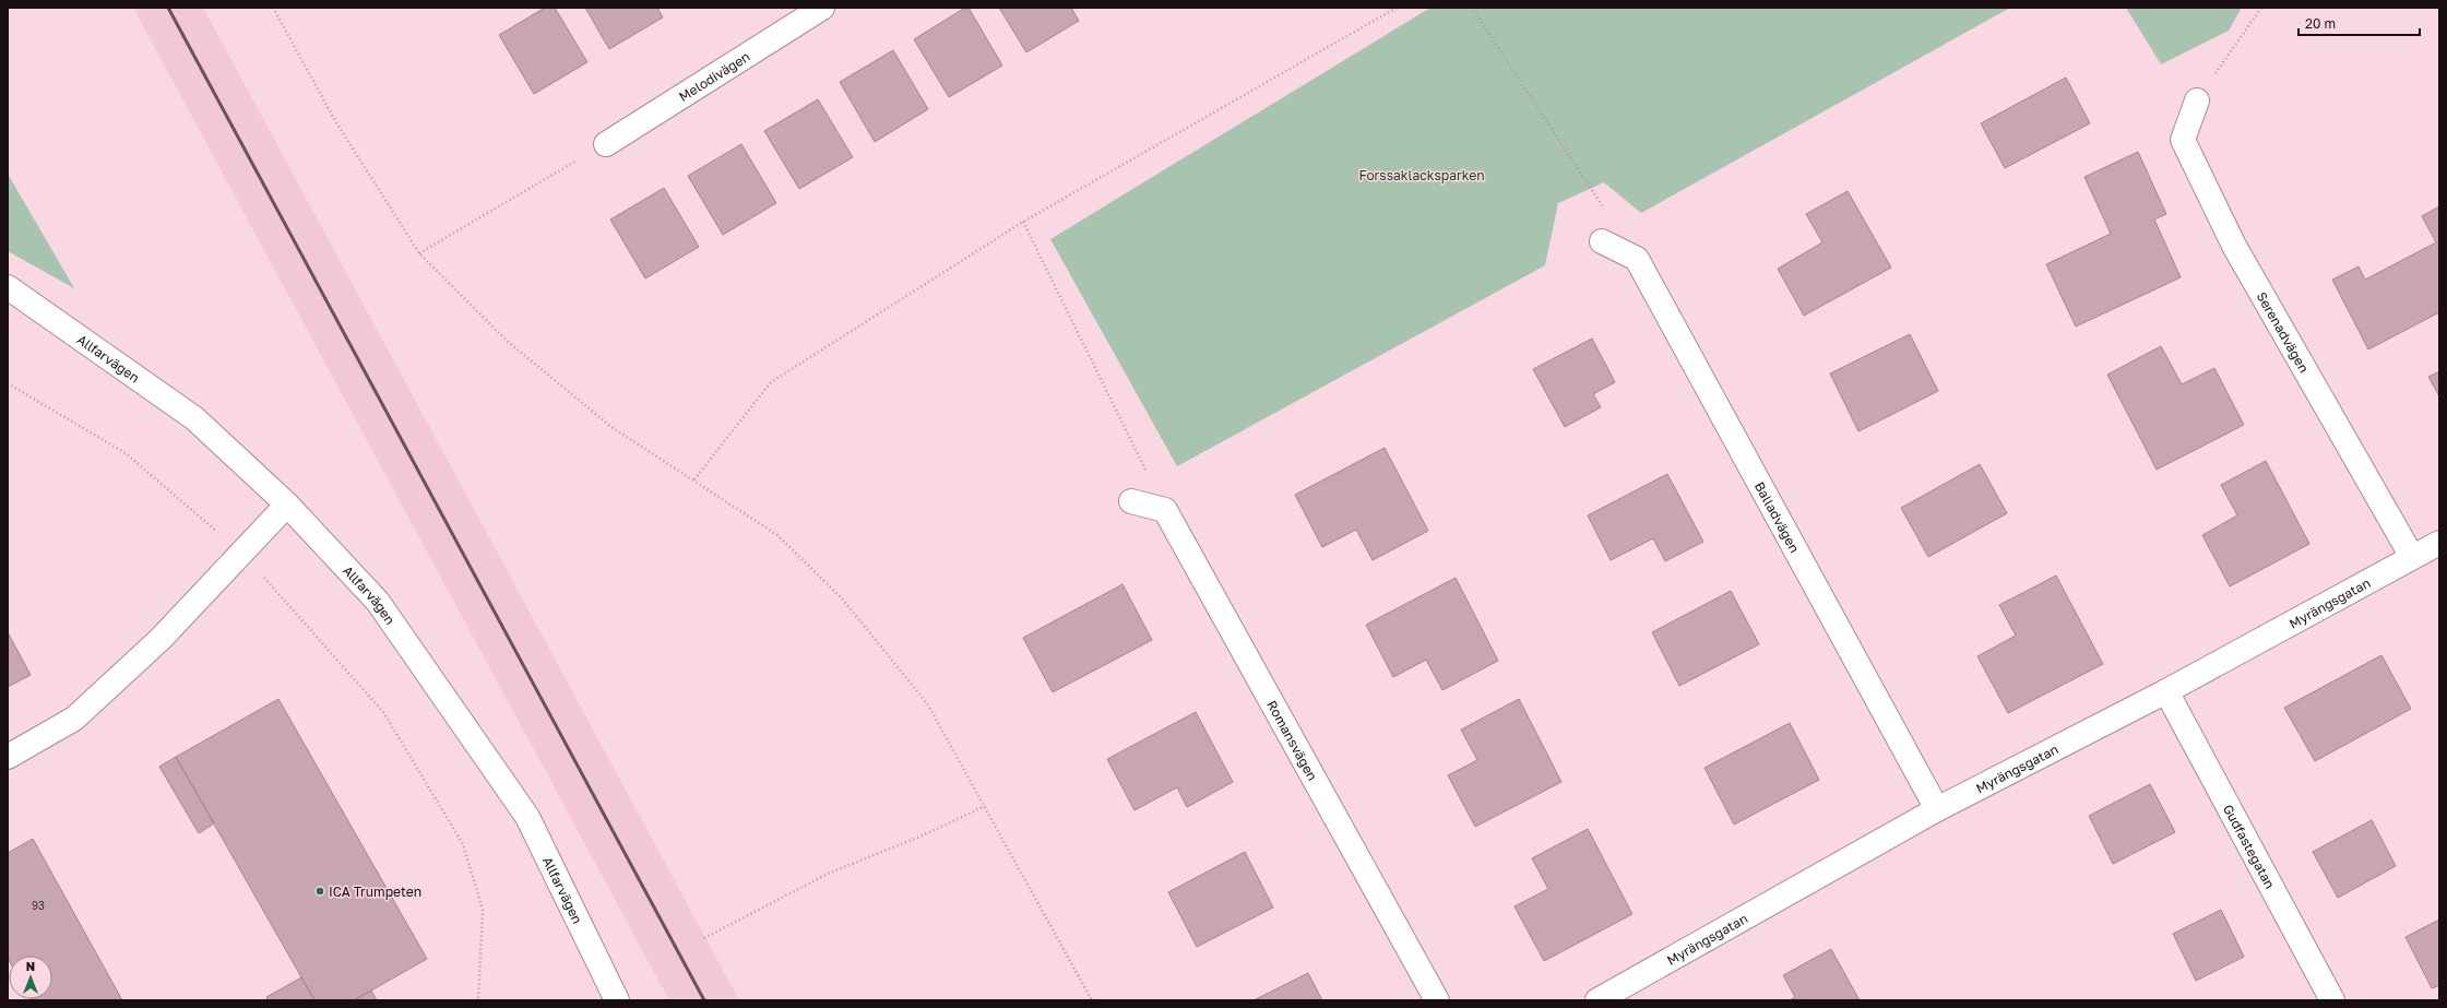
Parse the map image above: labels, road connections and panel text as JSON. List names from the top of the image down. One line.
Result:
{"streets":{"street":["Melodivägen","Serenadvägen","Allfarvägen","Balladvägen","Myrängsgatan","Romansvägen","Gudfastegatan"]},"crossings":[["Serenadvägen","Myrängsgatan"],["Balladvägen","Myrängsgatan"],["Myrängsgatan","Gudfastegatan"]],"parks":["Forssaklacksparken"],"places":["ICA Trumpeten"],"house_numbers":["93"],"scale_bar":"20 m","north":"top"}
